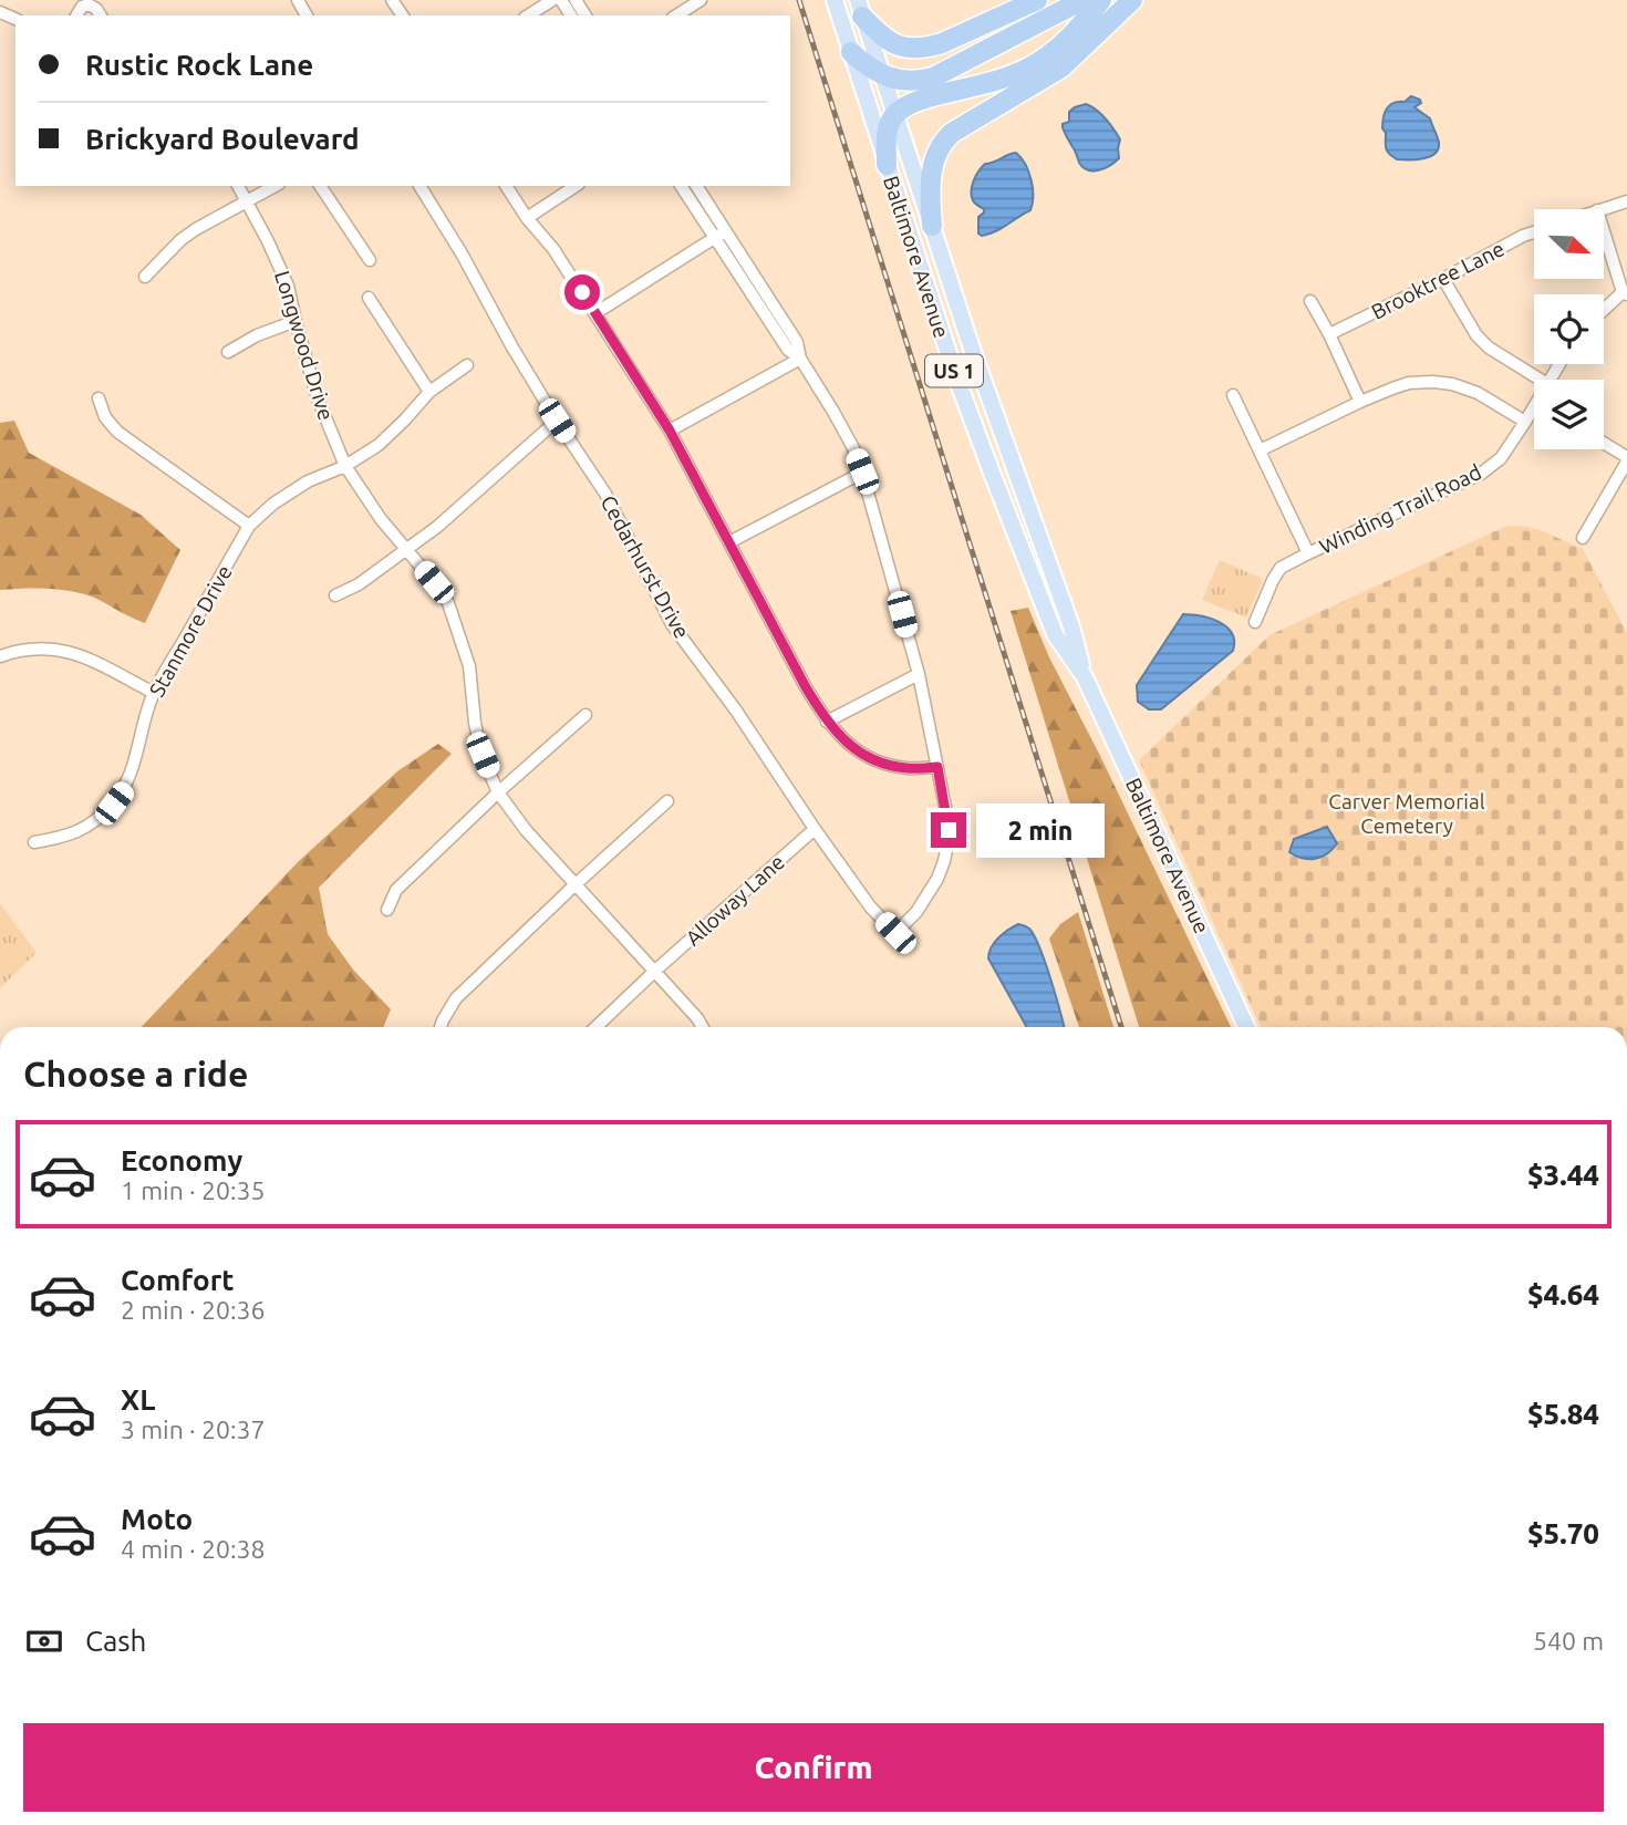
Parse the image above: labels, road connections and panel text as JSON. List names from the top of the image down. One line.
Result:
{"streets":{"main road":["Baltimore Avenue","US 1"],"street":["Brooktree Lane","Longwood Drive","Winding Trail Road","Cedarhurst Drive","Stanmore Drive","Alloway Lane"]},"crossings":[["Longwood Drive","Stanmore Drive"],["Longwood Drive","Alloway Lane"],["Cedarhurst Drive","Alloway Lane"]],"parks":["Carver Memorial Cemetery"],"north":"bottom right","page":{"banner":["Rustic Rock Lane","Brickyard Boulevard"],"bubble":"2 min","heading":"Choose a ride","list":[{"name":"Economy","note":"1 min · 20:35","value":"$3.44"},{"name":"Comfort","note":"2 min · 20:36","value":"$4.64"},{"name":"XL","note":"3 min · 20:37","value":"$5.84"},{"name":"Moto","note":"4 min · 20:38","value":"$5.70"}],"pay":["Cash","540 m"],"buttons":"Confirm"}}
